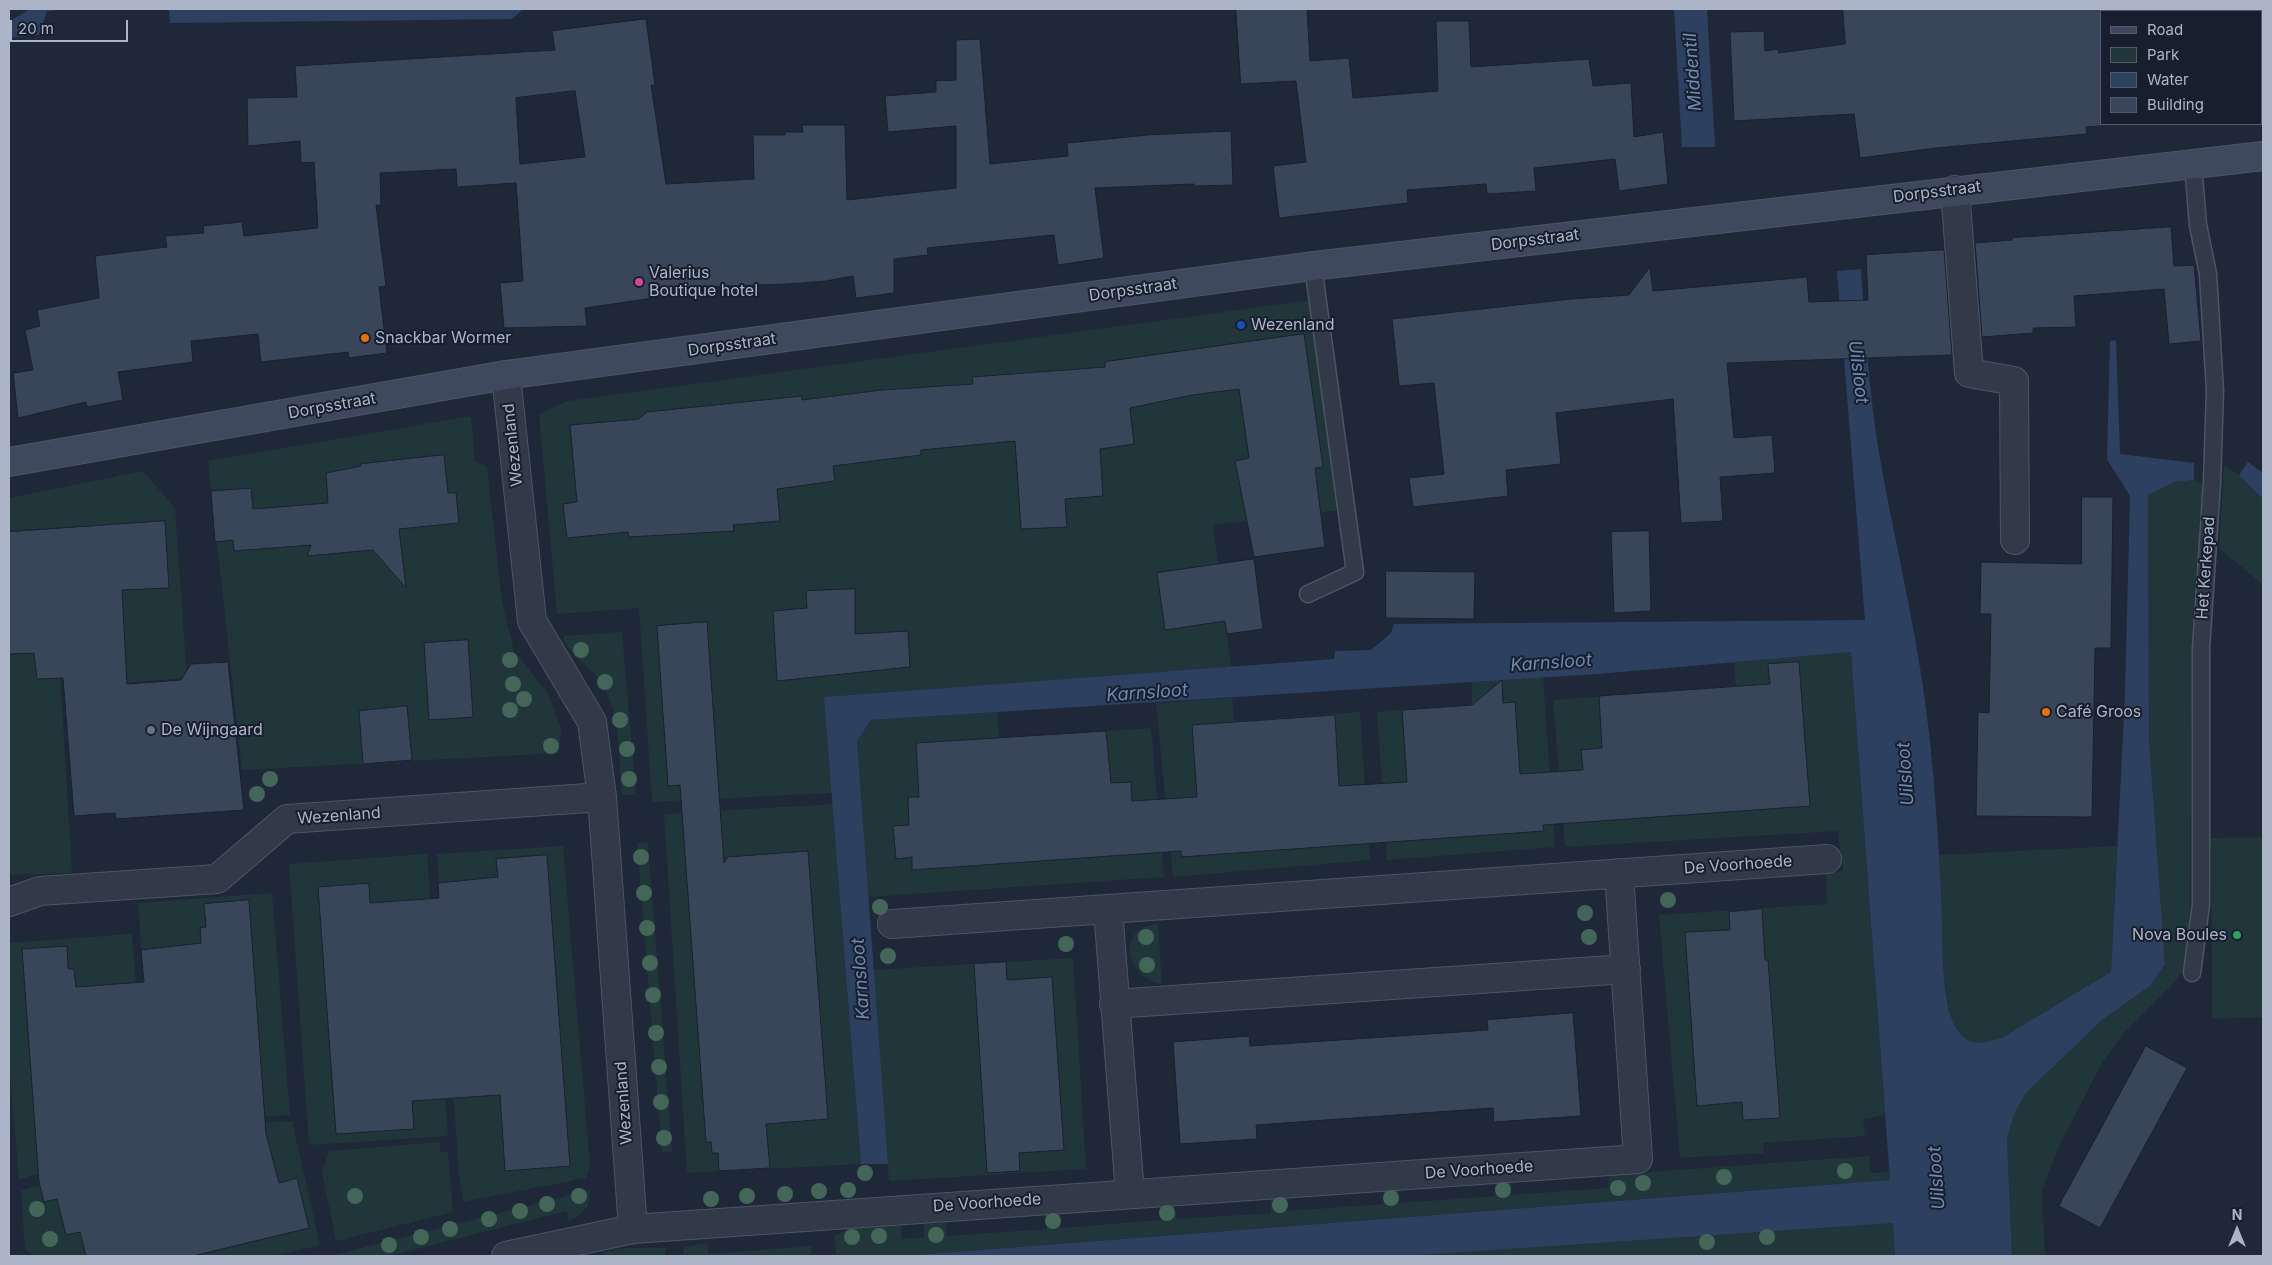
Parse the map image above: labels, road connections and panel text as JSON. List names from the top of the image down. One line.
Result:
{"streets":{"street":["Dorpsstraat","Wezenland","De Voorhoede"],"lane":["Het Kerkepad"]},"crossings":[["Dorpsstraat","Wezenland"],["Dorpsstraat","Het Kerkepad"],["Wezenland","De Voorhoede"]],"water":["Middentil","Uilsloot","Karnsloot"],"places":["Valerius Boutique hotel","Wezenland","Snackbar Wormer","Café Groos","De Wijngaard","Nova Boules"],"legend":["Road","Park","Water","Building"],"scale_bar":"20 m","north":"top"}
